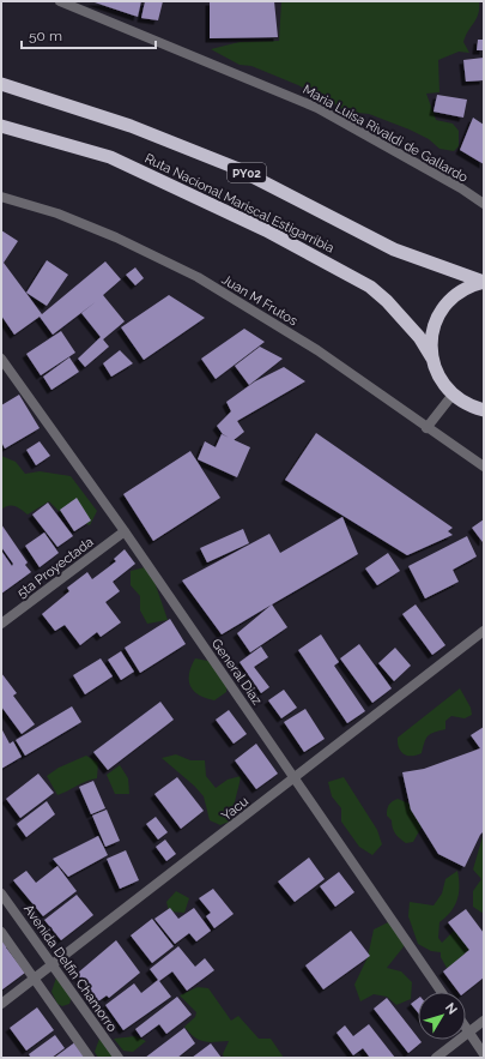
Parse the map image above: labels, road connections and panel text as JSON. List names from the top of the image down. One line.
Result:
{"streets":{"highway":["PY02","Ruta Nacional Mariscal Estigarribia"],"street":["Maria Luisa Rivaldi de Gallardo","Juan M Frutos","5ta Proyectada","General Diaz","Yacu","Avenida Delfin Chamorro"]},"crossings":[["PY02","Ruta Nacional Mariscal Estigarribia"],["5ta Proyectada","General Diaz"],["General Diaz","Yacu"],["Yacu","Avenida Delfin Chamorro"]],"scale_bar":"50 m","north":"top right"}
